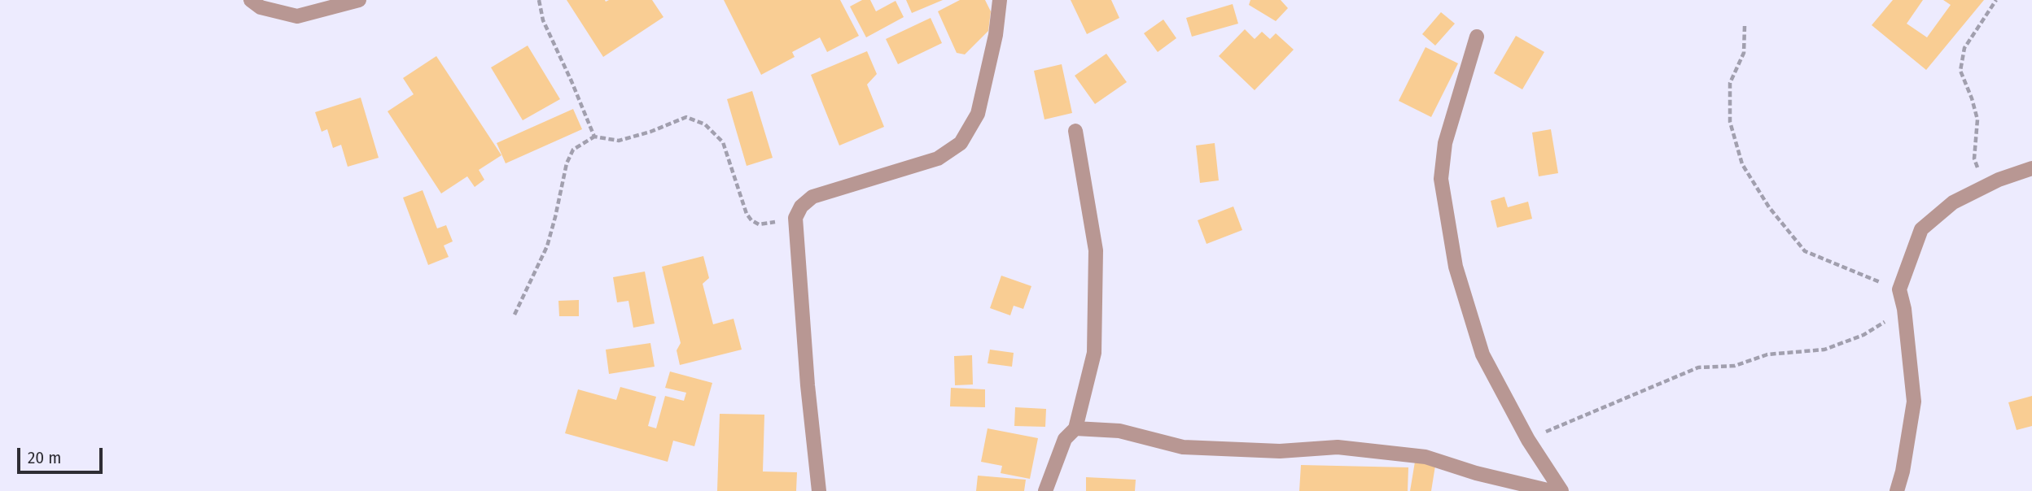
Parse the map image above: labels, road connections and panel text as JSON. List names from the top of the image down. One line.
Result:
{"scale_bar":"20 m"}
